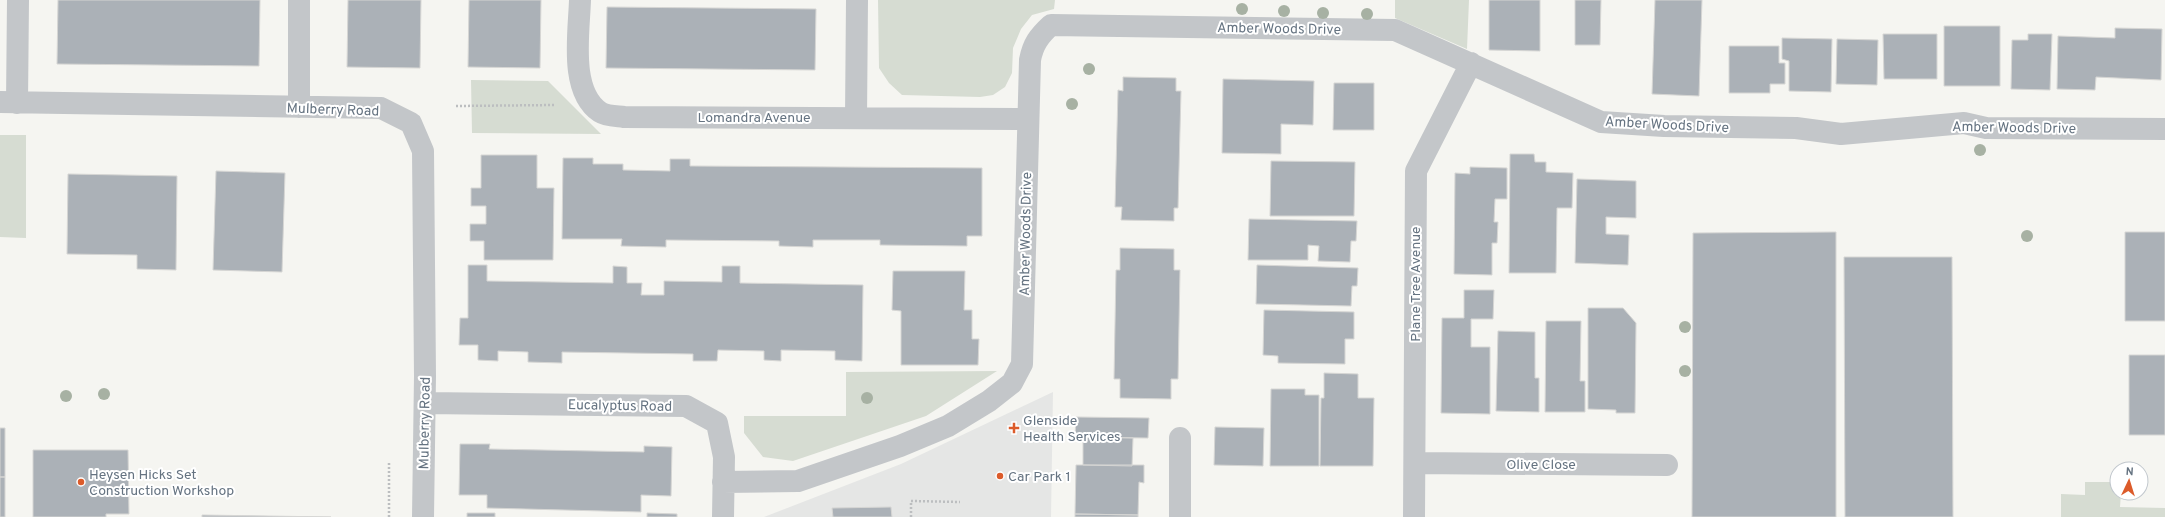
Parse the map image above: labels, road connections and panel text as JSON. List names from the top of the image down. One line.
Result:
{"streets":{"street":["Amber Woods Drive","Mulberry Road","Lomandra Avenue","Plane Tree Avenue","Eucalyptus Road","Olive Close"]},"crossings":[["Amber Woods Drive","Lomandra Avenue"],["Amber Woods Drive","Plane Tree Avenue"],["Amber Woods Drive","Eucalyptus Road"],["Mulberry Road","Eucalyptus Road"],["Plane Tree Avenue","Olive Close"]],"places":{"health":["Glenside Health Services"],"other":["Car Park 1","Heysen Hicks Set Construction Workshop"]},"north":"top"}
